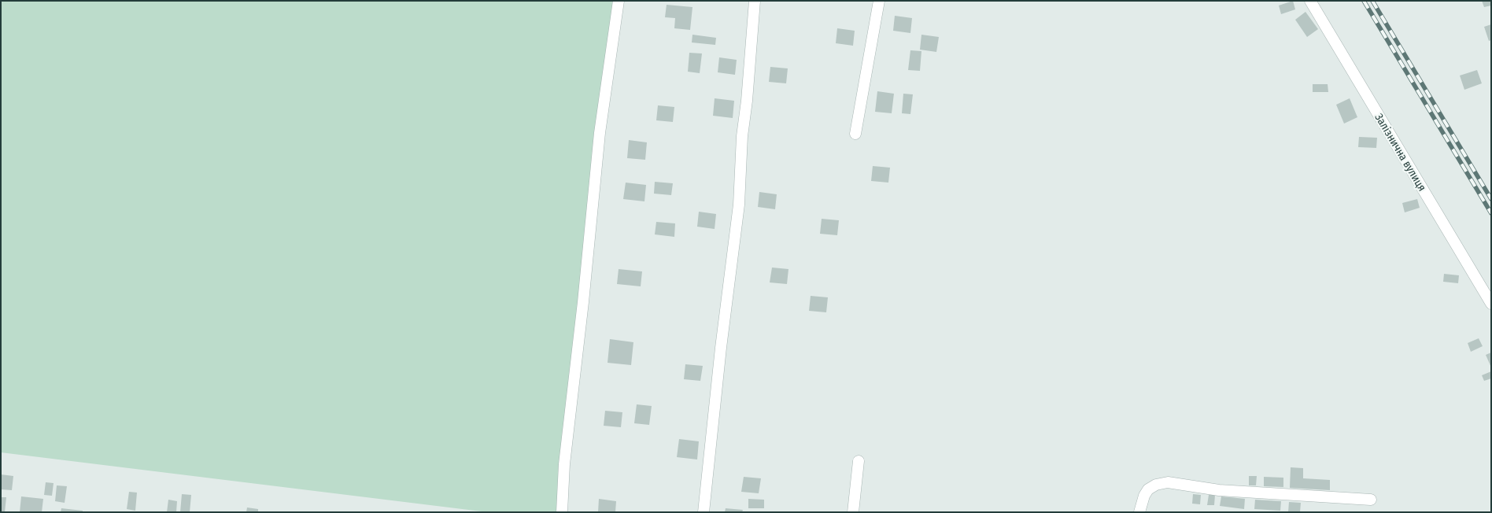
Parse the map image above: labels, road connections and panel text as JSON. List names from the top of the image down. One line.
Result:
{"streets":{"street":["Залізнична вулиця"]}}
